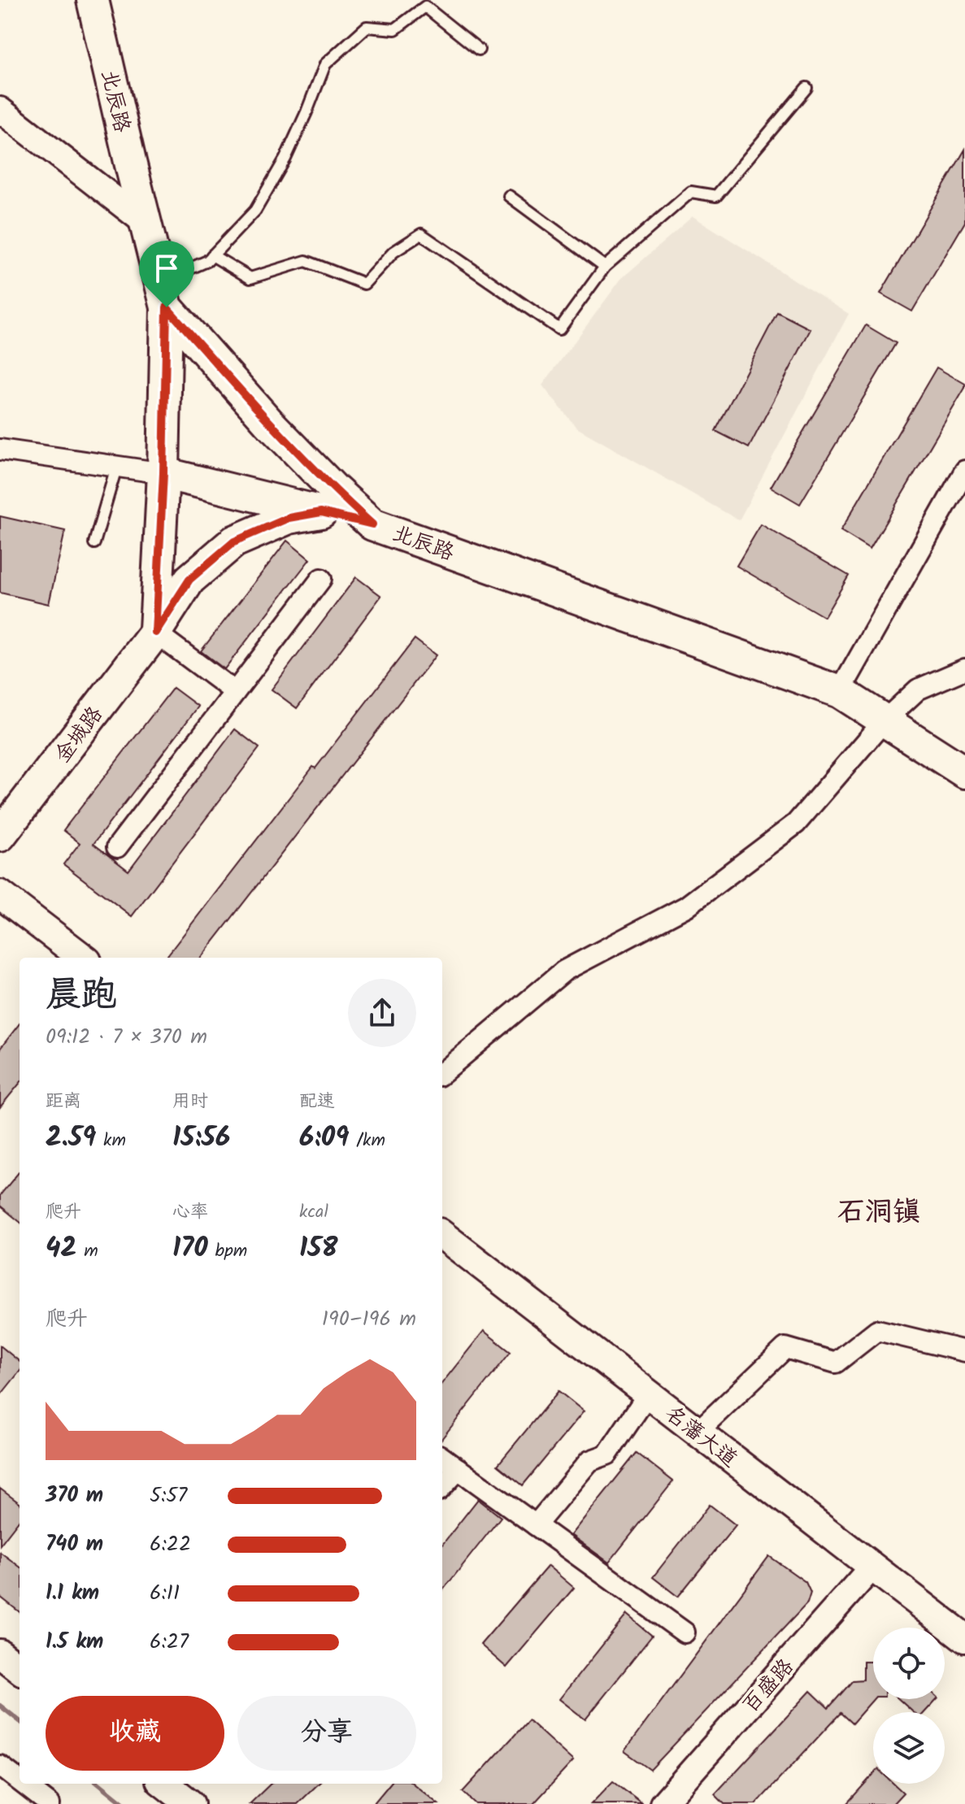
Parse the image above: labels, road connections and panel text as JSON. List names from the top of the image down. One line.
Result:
{"streets":{"main road":["北辰路","金城路","名藩大道"],"street":["百盛路"]},"crossings":[["名藩大道","百盛路"]],"districts":["石洞镇"],"page":{"heading":["晨跑","09:12 · 7 × 370 m"],"stats":[["距离","2.59 km"],["用时","15:56"],["配速","6:09 /km"],["爬升","42 m"],["心率","170 bpm"],["kcal","158"]],"chart":["爬升","190–196 m"],"list":[{"name":"370 m","note":"5:57"},{"name":"740 m","note":"6:22"},{"name":"1.1 km","note":"6:11"},{"name":"1.5 km","note":"6:27"}],"buttons":["收藏","分享"]}}
